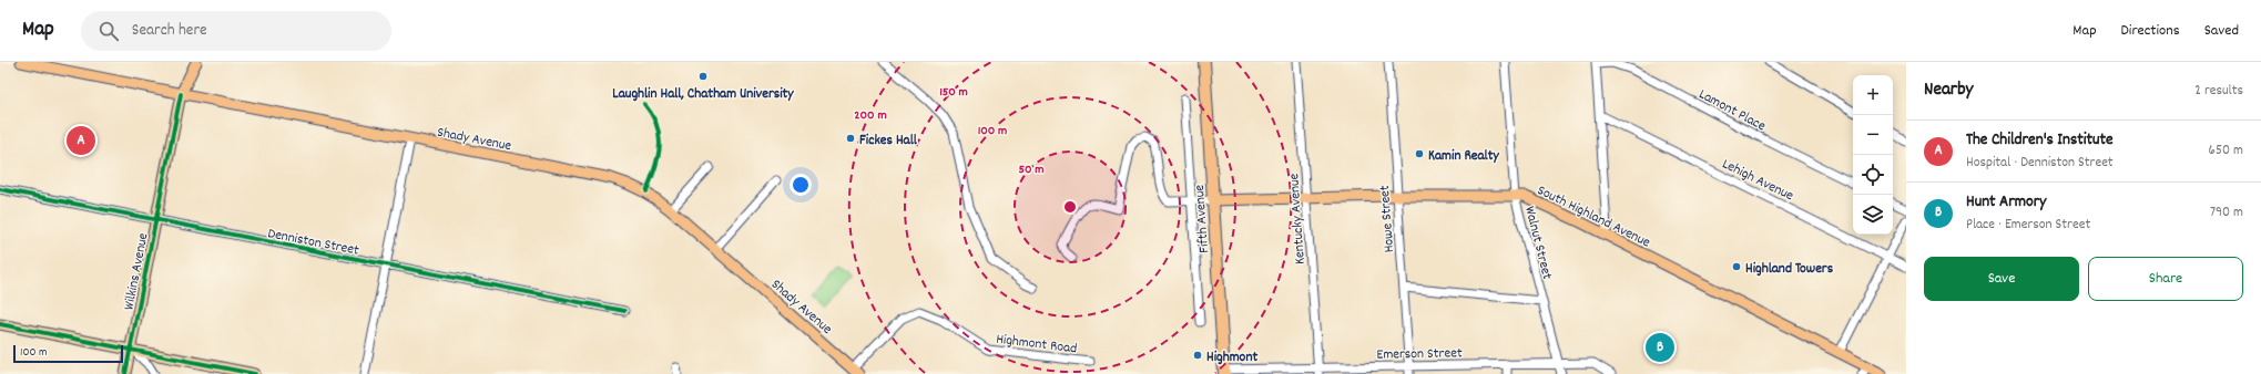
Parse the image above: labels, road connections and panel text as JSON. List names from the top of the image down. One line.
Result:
{"streets":{"highway":["Fifth Avenue"],"main road":["Shady Avenue","South Highland Avenue","Wilkins Avenue"],"street":["Lamont Place","Lehigh Avenue","Kentucky Avenue","Howe Street","Denniston Street","Walnut Street","Highmont Road","Emerson Street"]},"crossings":[["Shady Avenue","Wilkins Avenue"],["Shady Avenue","Highmont Road"],["South Highland Avenue","Fifth Avenue"],["South Highland Avenue","Kentucky Avenue"],["South Highland Avenue","Howe Street"],["South Highland Avenue","Walnut Street"],["Fifth Avenue","Emerson Street"],["Kentucky Avenue","Emerson Street"],["Howe Street","Emerson Street"],["Denniston Street","Wilkins Avenue"],["Walnut Street","Emerson Street"]],"places":["Laughlin Hall, Chatham University","Fickes Hall","Kamin Realty","Highland Towers","Highmont"],"scale_bar":"100 m","page":{"header":"Map","search":"Search here","nav":["Map","Directions","Saved"],"heading":["Nearby","2 results"],"map_buttons":["+","−"],"list":[{"mark":"A","name":"The Children's Institute","note":"Hospital · Denniston Street","value":"650 m"},{"mark":"B","name":"Hunt Armory","note":"Place · Emerson Street","value":"790 m"}],"pins":["A","B"],"buttons":["Save","Share"],"scale":"100 m"},"rings":["150 m","200 m","100 m","50 m"]}
